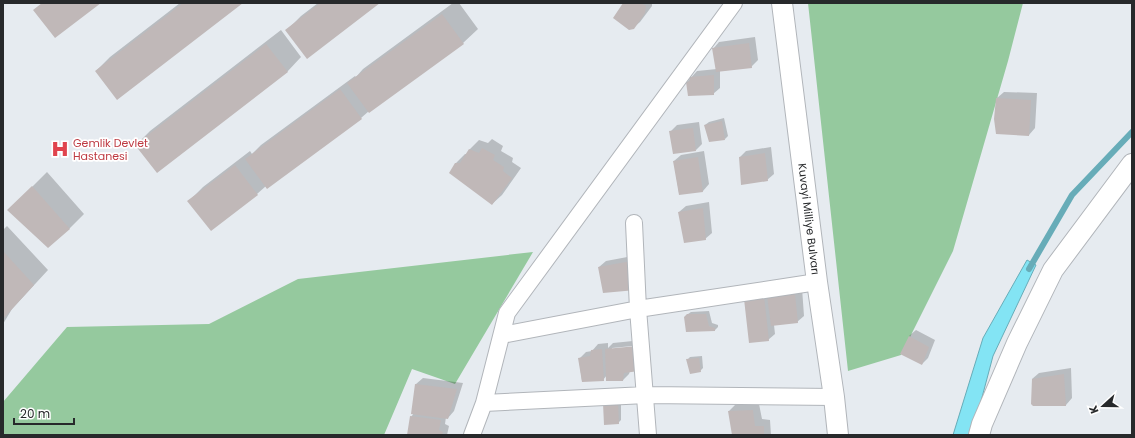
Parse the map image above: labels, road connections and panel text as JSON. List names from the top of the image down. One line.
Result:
{"streets":{"street":["Kuvayi Milliye Bulvarı"]},"places":{"hospital":["Gemlik Devlet Hastanesi"]},"scale_bar":"20 m","north":"left"}
